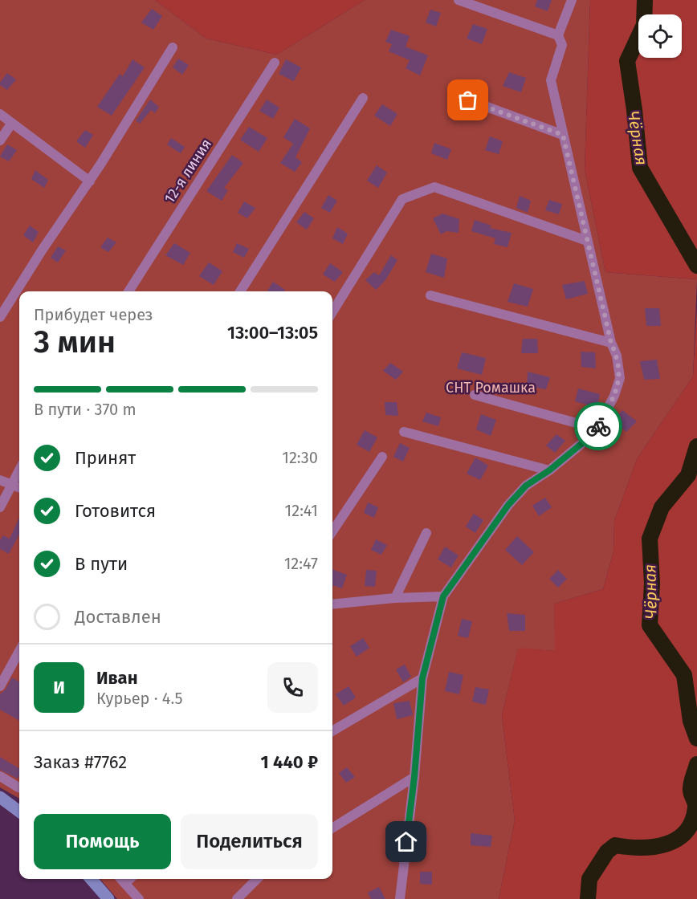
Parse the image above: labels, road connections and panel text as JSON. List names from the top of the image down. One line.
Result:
{"streets":{"street":["12-я линия"]},"water":["Чёрная"],"parks":["СНТ Ромашка"],"page":{"heading":["3 мин","Прибудет через","13:00–13:05"],"panel":["Иван","Курьер · 4.5","Заказ #7762","1 440 ₽"],"bar":"В пути · 370 m","list":[["Принят","12:30"],["Готовится","12:41"],["В пути","12:47"],"Доставлен"],"round":"И","buttons":["Помощь","Поделиться"]}}
